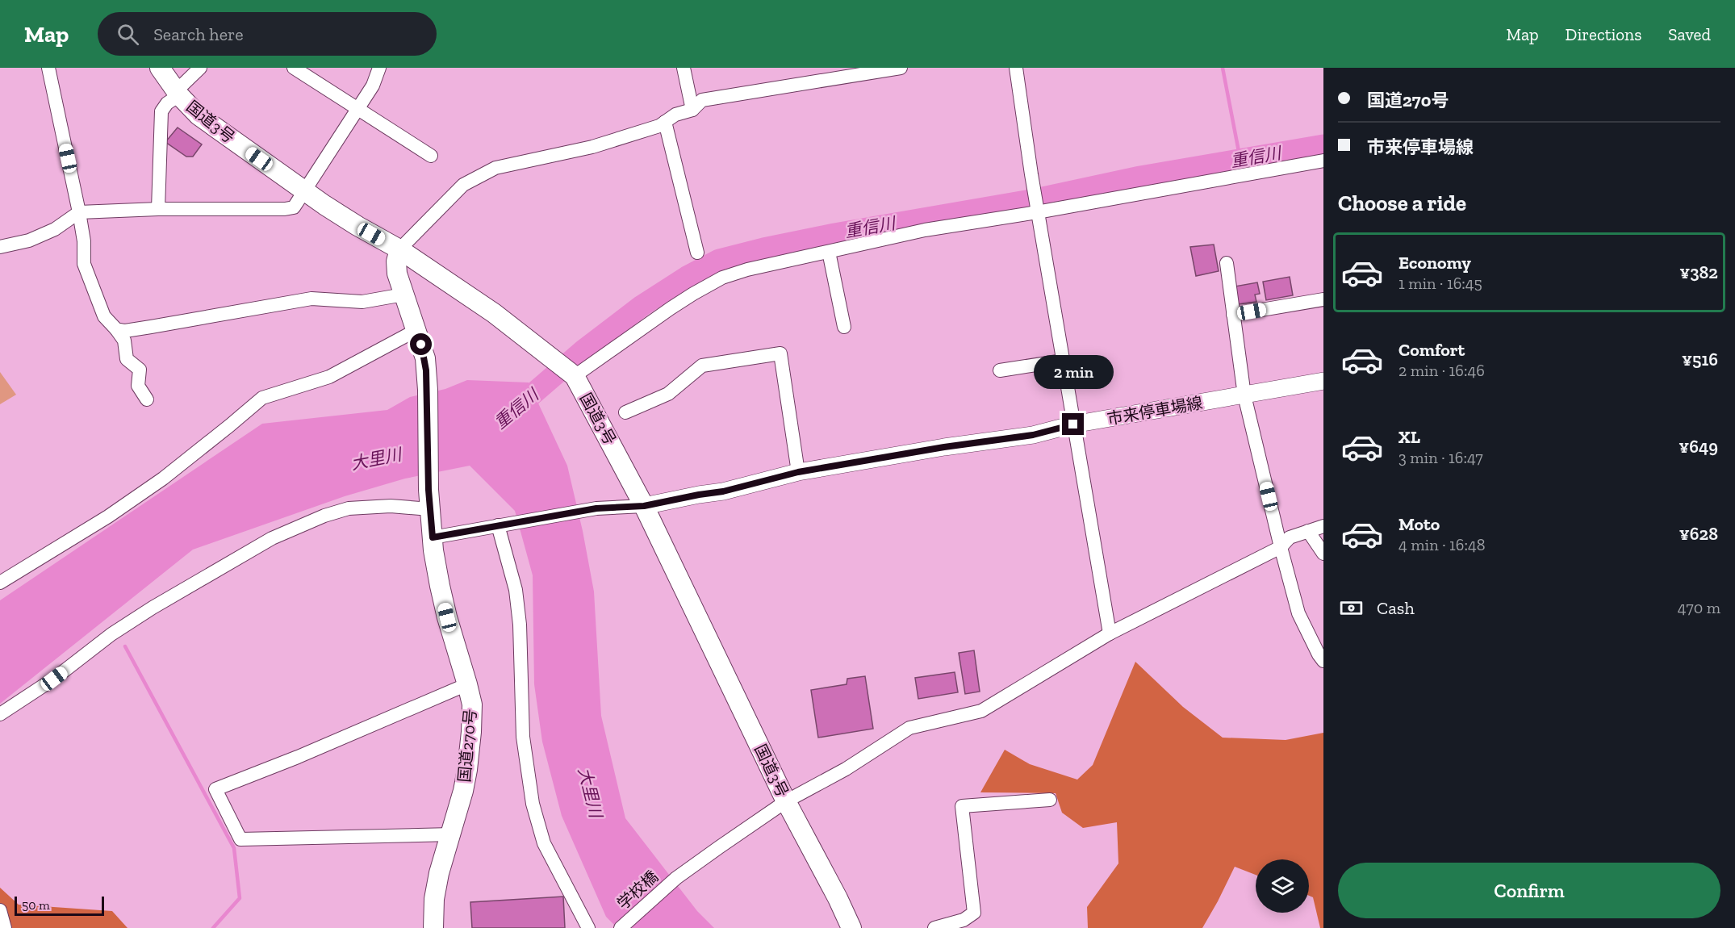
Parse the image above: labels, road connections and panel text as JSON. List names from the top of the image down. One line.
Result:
{"streets":{"highway":["国道3号","国道270号"],"main road":["市来停車場線"],"street":["学校橋"]},"crossings":[["国道3号","市来停車場線"],["国道3号","国道270号"],["国道3号","学校橋"]],"water":["重信川","大里川"],"scale_bar":"50 m","page":{"header":"Map","search":"Search here","nav":["Map","Directions","Saved"],"banner":["国道270号","市来停車場線"],"heading":"Choose a ride","list":[{"name":"Economy","note":"1 min · 16:45","value":"¥382"},{"name":"Comfort","note":"2 min · 16:46","value":"¥516"},{"name":"XL","note":"3 min · 16:47","value":"¥649"},{"name":"Moto","note":"4 min · 16:48","value":"¥628"}],"bubble":"2 min","pay":["Cash","470 m"],"buttons":"Confirm","scale":"50 m"}}
